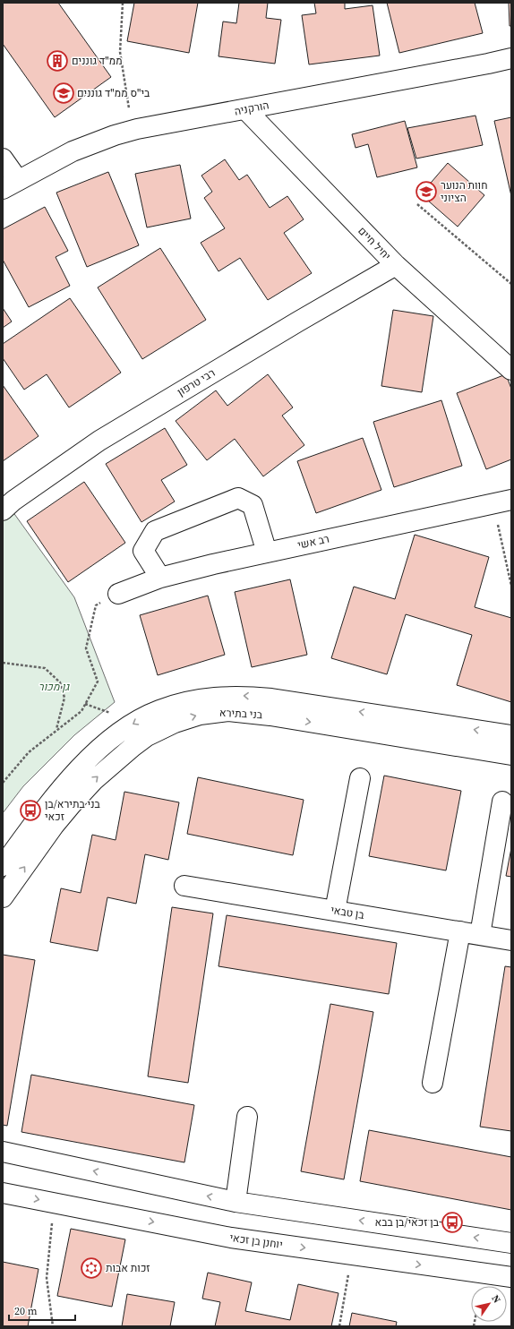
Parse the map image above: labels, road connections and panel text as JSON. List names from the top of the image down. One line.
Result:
{"streets":{"street":["הורקניה","יחיל חיים","רבי טרפון","רב אשי","בני בתירא","בן טבאי","יוחנן בן זכאי"]},"crossings":[["הורקניה","יחיל חיים"],["יחיל חיים","רבי טרפון"]],"parks":["גן מכור"],"places":{"building":["ממ\"ד גוננים"],"school or university":["בי\"ס ממ\"ד גוננים","חוות הנוער הציוני"],"bus stop":["בני בתירא/בן זכאי","בן זכאי/בן בבא"],"synagogue":["זכות אבות"]},"scale_bar":"20 m","north":"top right"}
